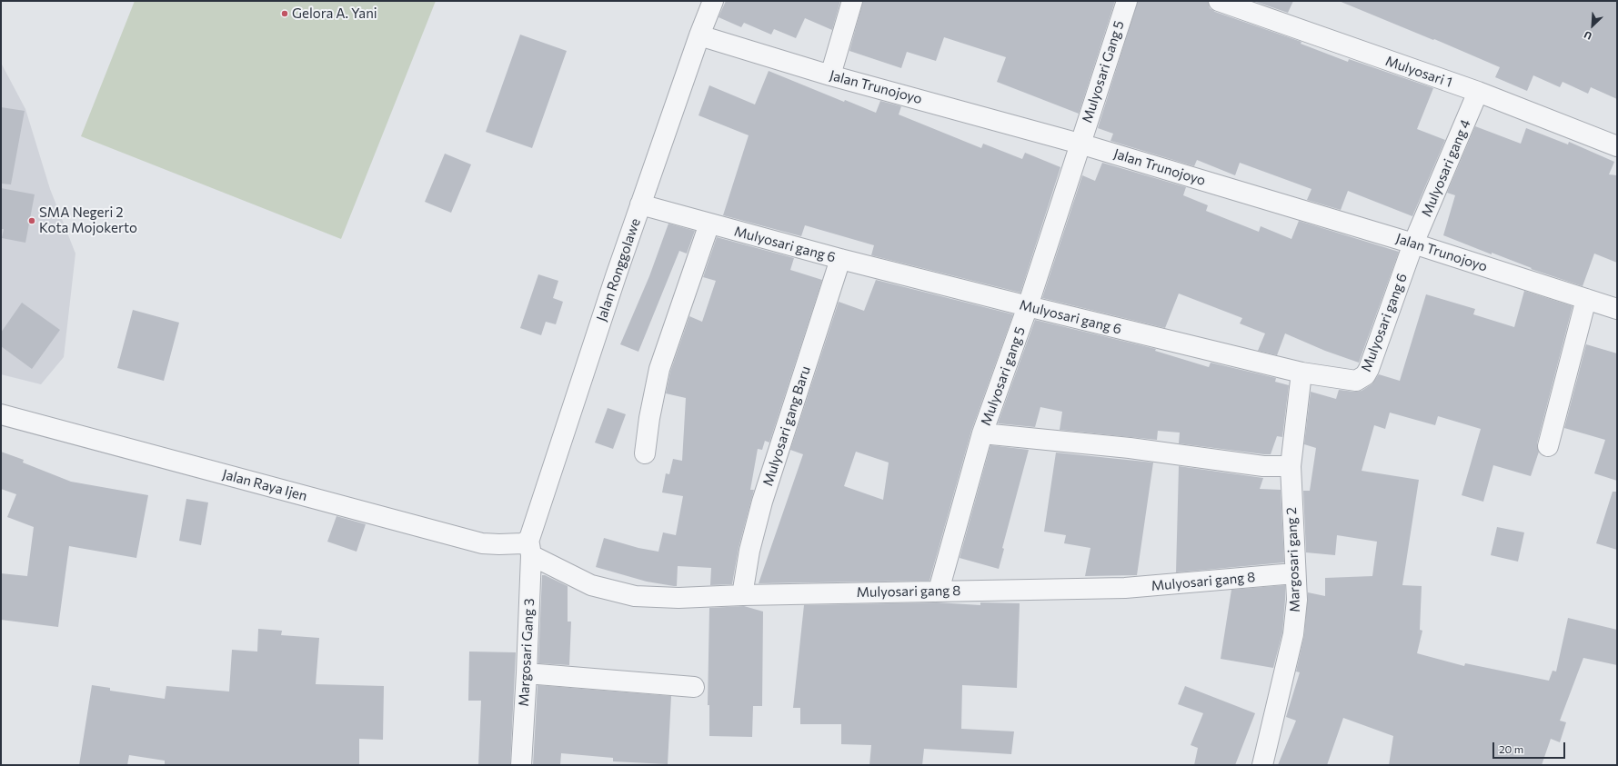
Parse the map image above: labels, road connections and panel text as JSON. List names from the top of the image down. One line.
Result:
{"streets":{"street":["Mulyosari Gang 5","Mulyosari 1","Jalan Trunojoyo","Mulyosari gang 4","Mulyosari gang 6","Jalan Ronggolawe","Mulyosari gang 5","Mulyosari gang Baru","Jalan Raya Ijen","Margosari gang 2","Mulyosari gang 8","Margosari Gang 3"]},"crossings":[["Mulyosari Gang 5","Jalan Trunojoyo"],["Mulyosari Gang 5","Mulyosari gang 5"],["Mulyosari 1","Mulyosari gang 4"],["Jalan Trunojoyo","Mulyosari gang 4"],["Jalan Trunojoyo","Mulyosari gang 6"],["Jalan Trunojoyo","Jalan Ronggolawe"],["Jalan Trunojoyo","Mulyosari gang 5"],["Mulyosari gang 4","Mulyosari gang 6"],["Mulyosari gang 6","Jalan Ronggolawe"],["Mulyosari gang 6","Mulyosari gang 5"],["Mulyosari gang 6","Mulyosari gang Baru"],["Mulyosari gang 6","Margosari gang 2"],["Jalan Ronggolawe","Jalan Raya Ijen"],["Jalan Ronggolawe","Mulyosari gang 8"],["Jalan Ronggolawe","Margosari Gang 3"],["Mulyosari gang 5","Mulyosari gang 8"],["Mulyosari gang Baru","Mulyosari gang 8"],["Jalan Raya Ijen","Mulyosari gang 8"],["Jalan Raya Ijen","Margosari Gang 3"],["Margosari gang 2","Mulyosari gang 8"],["Mulyosari gang 8","Margosari Gang 3"]],"places":["Gelora A. Yani","SMA Negeri 2 Kota Mojokerto"],"scale_bar":"20 m","north":"bottom left"}
